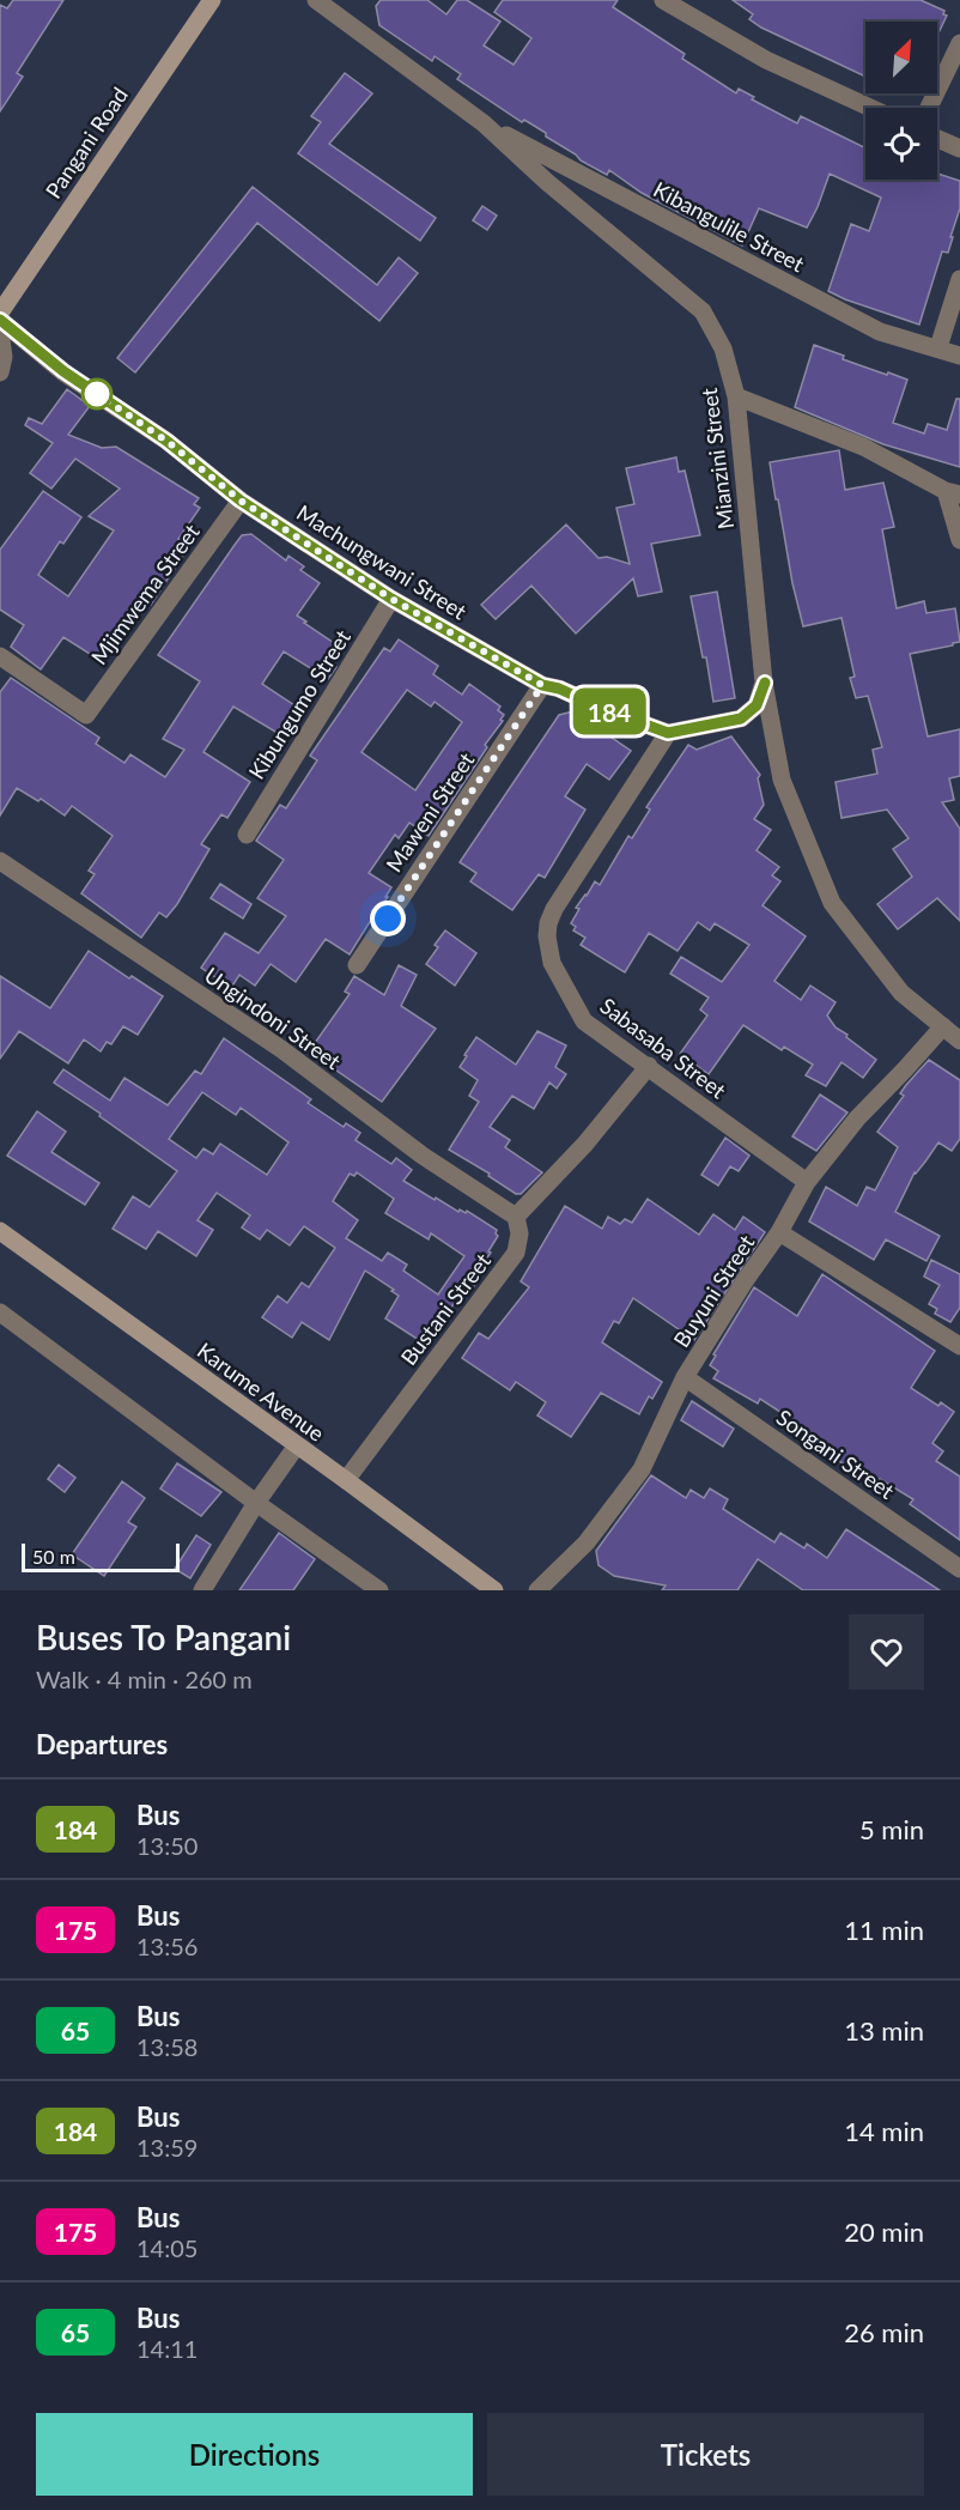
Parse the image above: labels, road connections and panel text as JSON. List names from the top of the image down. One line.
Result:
{"streets":{"main road":["Pangani Road","Karume Avenue"],"street":["Kibangulile Street","Mianzini Street","Machungwani Street","Mjimwema Street","Kibungumo Street","Maweni Street","Ungindoni Street","Sabasaba Street","Buyuni Street","Bustani Street","Songani Street"]},"crossings":[["Kibangulile Street","Mianzini Street"],["Mianzini Street","Buyuni Street"],["Machungwani Street","Mjimwema Street"],["Machungwani Street","Kibungumo Street"],["Machungwani Street","Maweni Street"],["Machungwani Street","Sabasaba Street"],["Ungindoni Street","Bustani Street"],["Sabasaba Street","Buyuni Street"],["Buyuni Street","Songani Street"],["Bustani Street","Karume Avenue"]],"lines":["bus line 184"],"scale_bar":"50 m","north":"top right","page":{"on_map":"184","scale":"50 m","heading":[["Buses To Pangani","Walk · 4 min · 260 m"],"Departures"],"list":[{"mark":"184","name":"Bus","note":"13:50","value":"5 min"},{"mark":"175","name":"Bus","note":"13:56","value":"11 min"},{"mark":"65","name":"Bus","note":"13:58","value":"13 min"},{"mark":"184","name":"Bus","note":"13:59","value":"14 min"},{"mark":"175","name":"Bus","note":"14:05","value":"20 min"},{"mark":"65","name":"Bus","note":"14:11","value":"26 min"}],"buttons":["Directions","Tickets"]}}
